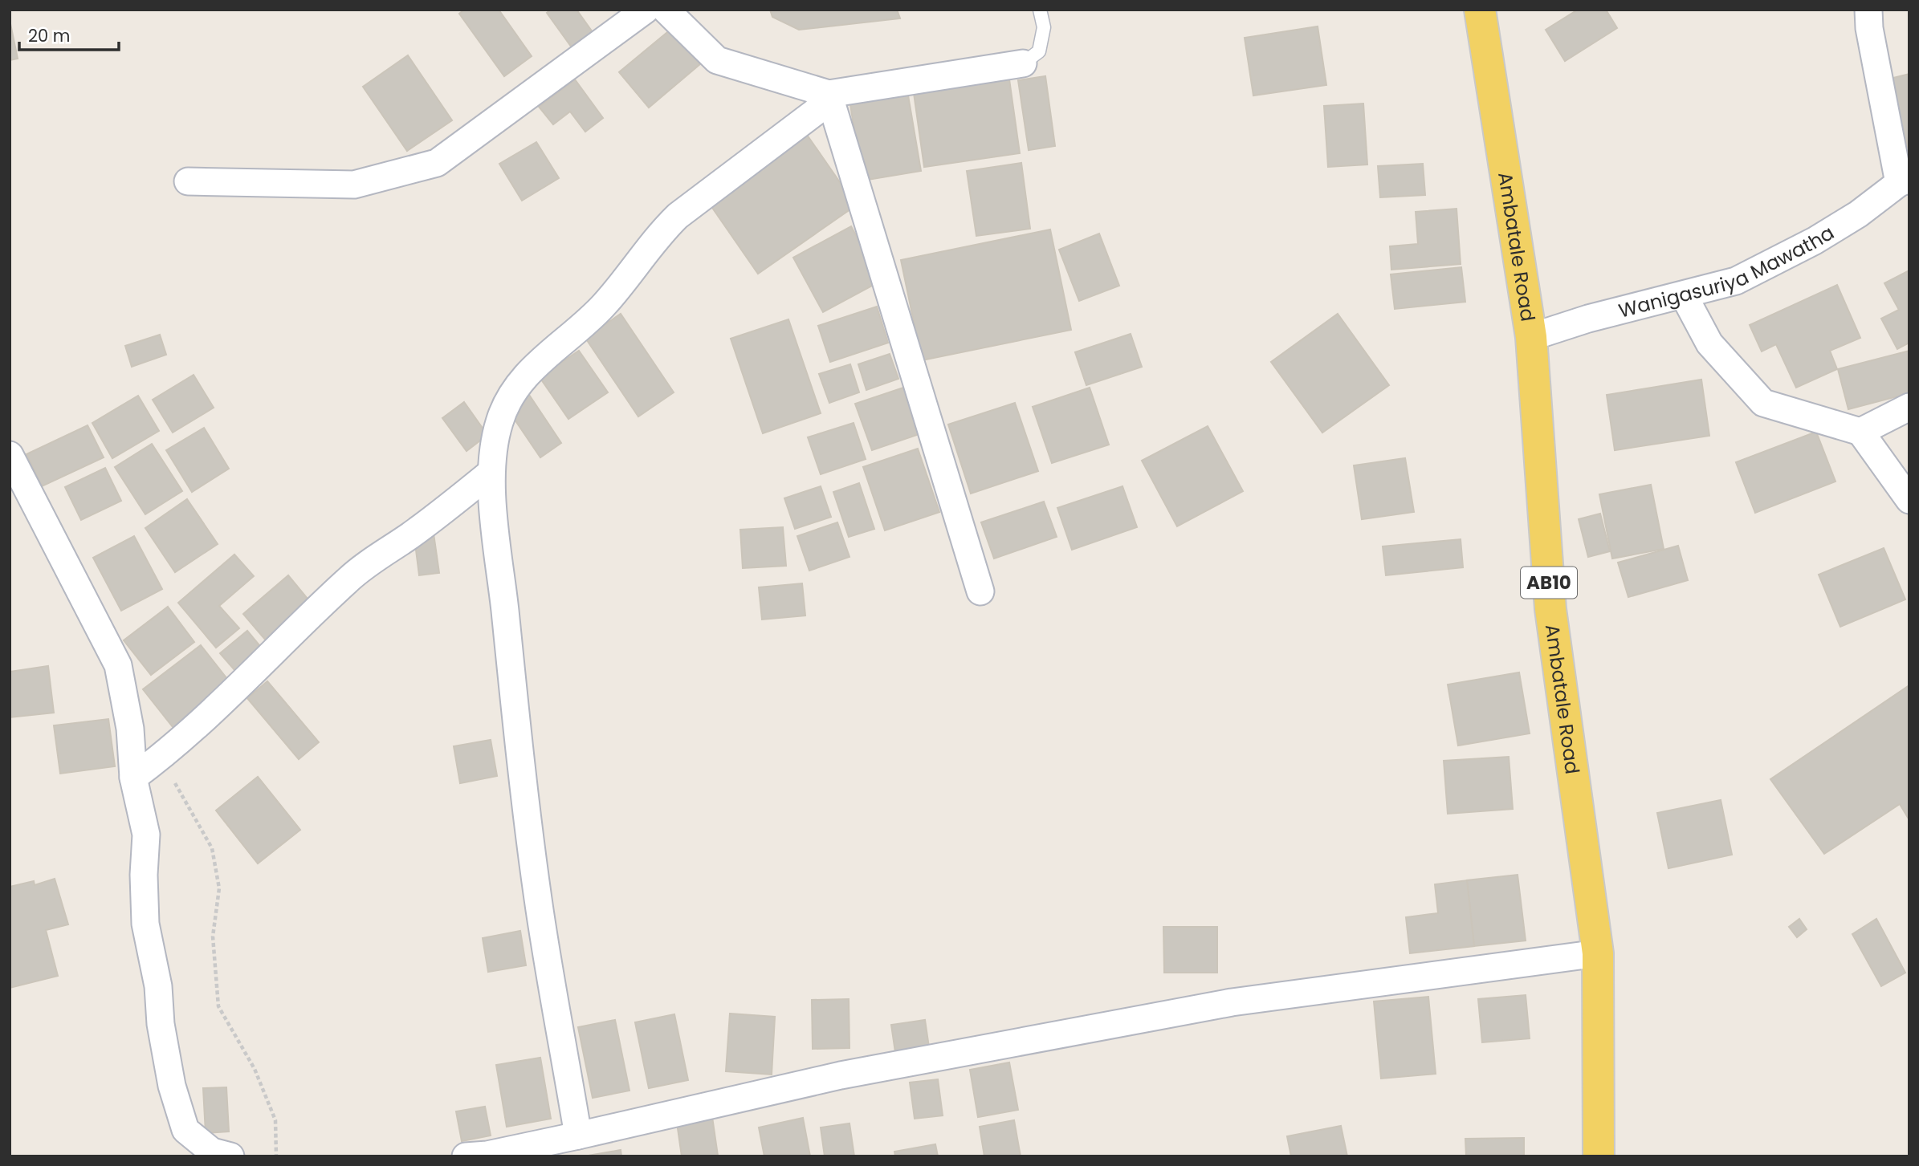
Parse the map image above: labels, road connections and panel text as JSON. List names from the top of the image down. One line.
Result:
{"streets":{"main road":["Ambatale Road","AB10"],"street":["Wanigasuriya Mawatha"]},"crossings":[["Ambatale Road","Wanigasuriya Mawatha"]],"scale_bar":"20 m"}
